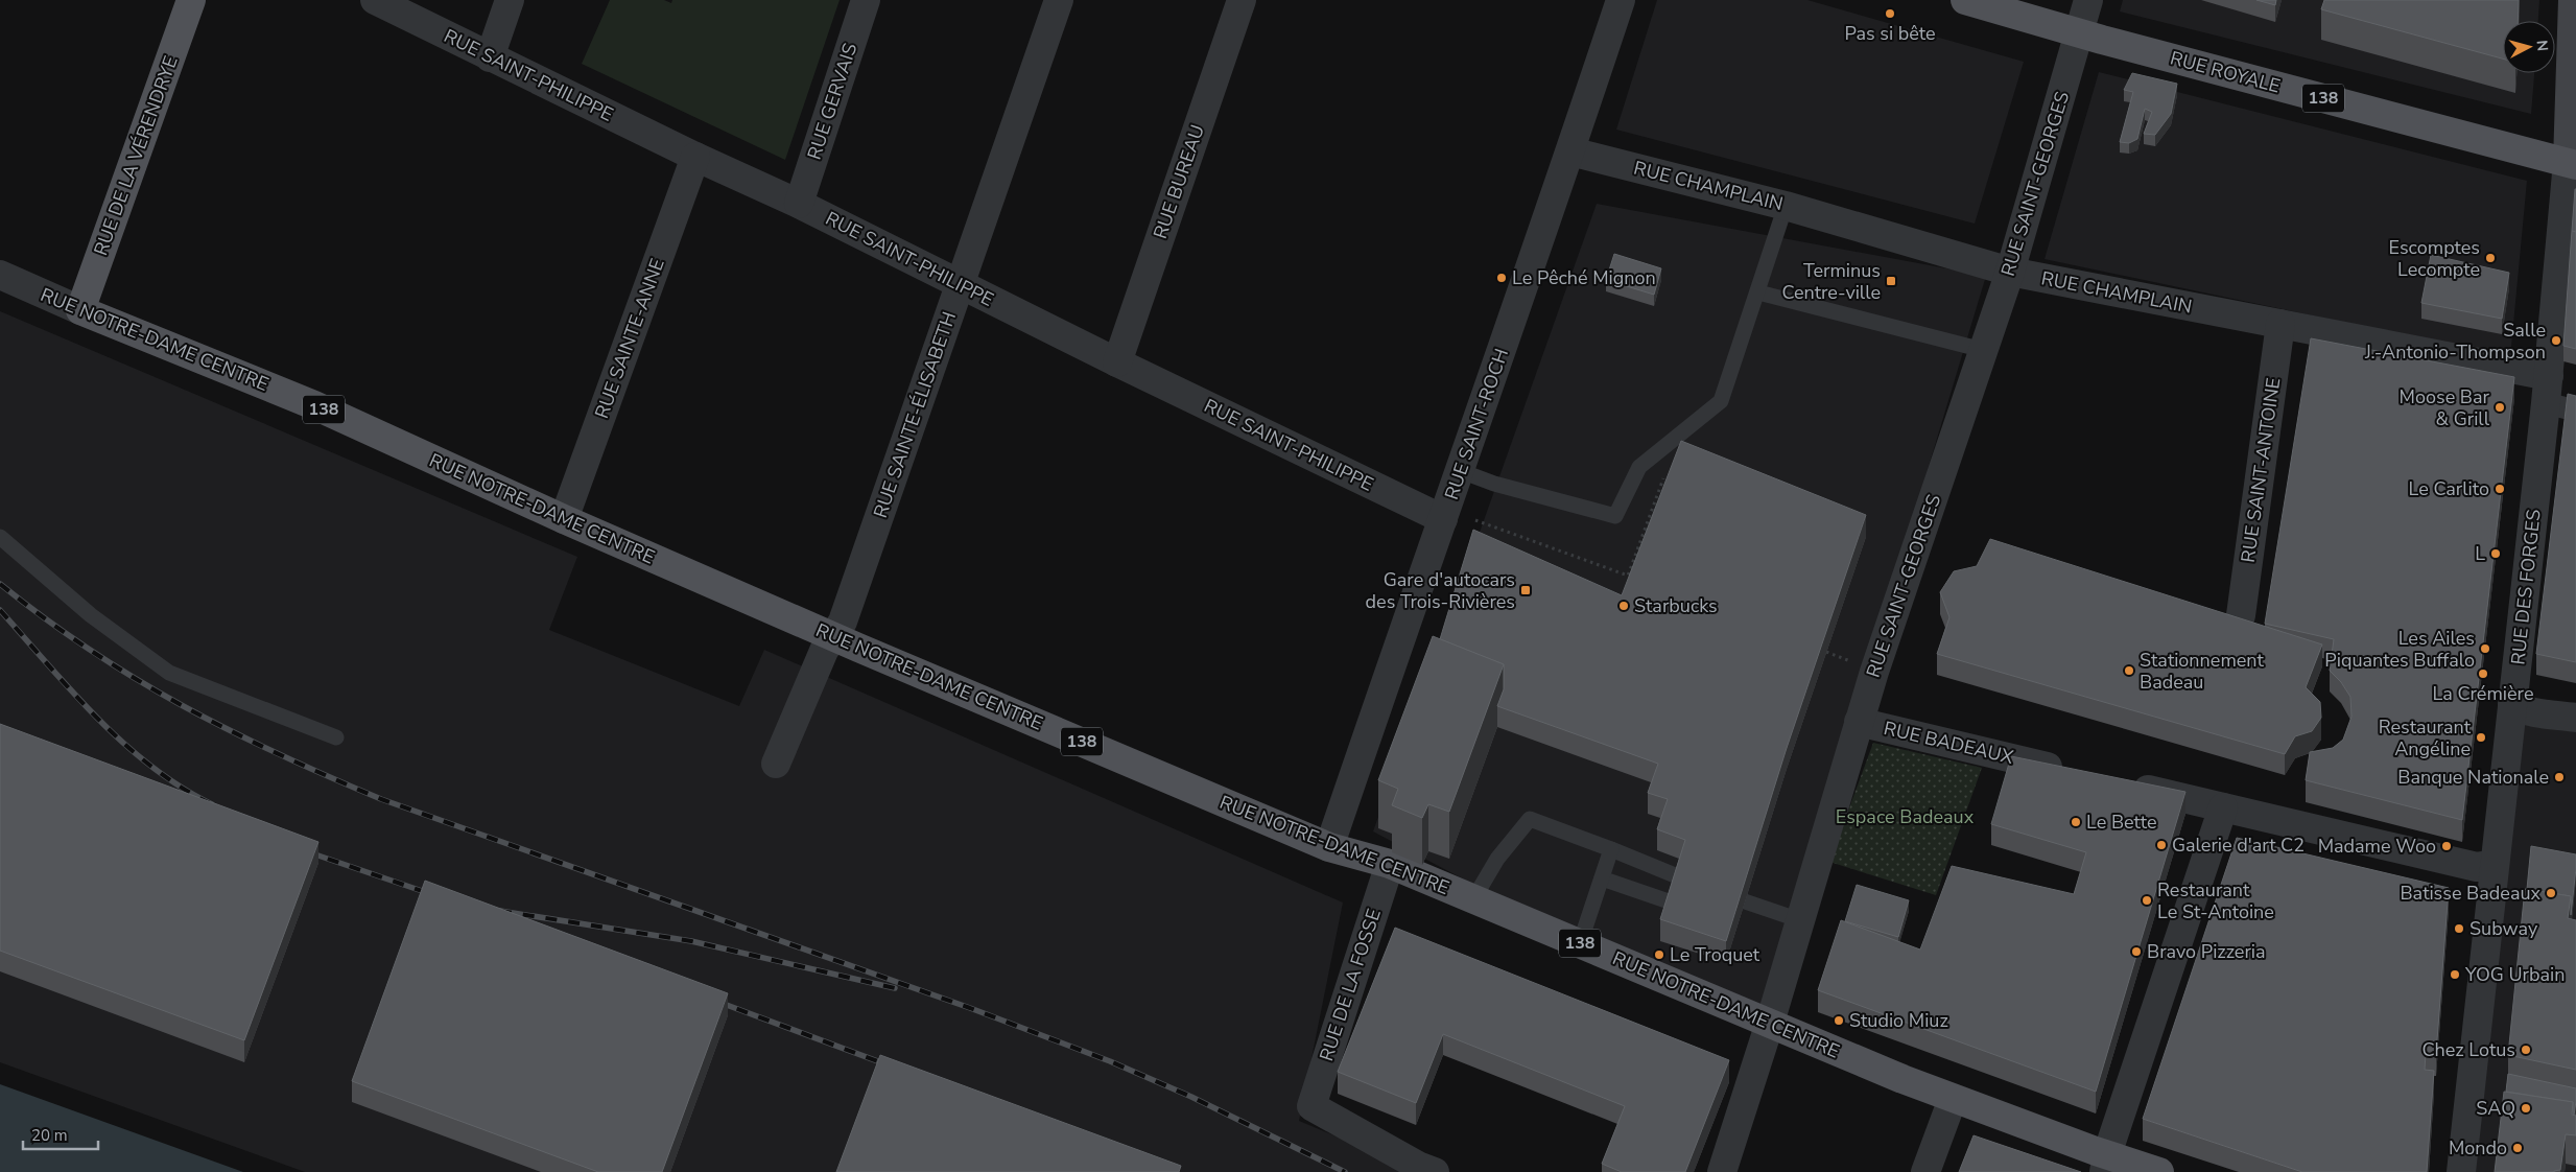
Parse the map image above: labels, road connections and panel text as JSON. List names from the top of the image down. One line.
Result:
{"streets":{"main road":["RUE ROYALE","138","RUE DE LA VÉRENDRYE","RUE NOTRE-DAME CENTRE","RUE DES FORGES"],"street":["RUE SAINT-PHILIPPE","RUE GERVAIS","RUE BUREAU","RUE SAINT-GEORGES","RUE CHAMPLAIN","RUE SAINTE-ANNE","RUE SAINTE-ÉLISABETH","RUE SAINT-ROCH","RUE SAINT-ANTOINE","RUE BADEAUX","RUE DE LA FOSSE"]},"crossings":[["RUE ROYALE","RUE SAINT-GEORGES"],["RUE ROYALE","RUE DES FORGES"],["RUE SAINT-PHILIPPE","RUE GERVAIS"],["RUE SAINT-PHILIPPE","RUE BUREAU"],["RUE SAINT-PHILIPPE","RUE SAINTE-ANNE"],["RUE SAINT-PHILIPPE","RUE SAINTE-ÉLISABETH"],["RUE SAINT-PHILIPPE","RUE SAINT-ROCH"],["RUE DE LA VÉRENDRYE","RUE NOTRE-DAME CENTRE"],["RUE SAINT-GEORGES","RUE CHAMPLAIN"],["RUE SAINT-GEORGES","RUE NOTRE-DAME CENTRE"],["RUE SAINT-GEORGES","RUE BADEAUX"],["RUE CHAMPLAIN","RUE SAINT-ROCH"],["RUE CHAMPLAIN","RUE SAINT-ANTOINE"],["RUE CHAMPLAIN","RUE DES FORGES"],["RUE SAINTE-ANNE","RUE NOTRE-DAME CENTRE"],["RUE NOTRE-DAME CENTRE","RUE SAINTE-ÉLISABETH"],["RUE NOTRE-DAME CENTRE","RUE SAINT-ROCH"],["RUE NOTRE-DAME CENTRE","RUE DE LA FOSSE"]],"parks":["Espace Badeaux"],"places":{"other":["Pas si bête","Escomptes Lecompte","Le Pêché Mignon","Salle J.-Antonio-Thompson","Moose Bar & Grill","Le Carlito","L","Starbucks","Les Ailes Piquantes Buffalo","Stationnement Badeau","La Crémière","Restaurant Angéline","Banque Nationale","Le Bette","Galerie d'art C2","Madame Woo","Batisse Badeaux","Restaurant Le St-Antoine","Subway","Bravo Pizzeria","Le Troquet","YOG Urbain","Studio Miuz","Chez Lotus","SAQ","Mondo"],"transit":["Terminus Centre-ville","Gare d'autocars des Trois-Rivières"]},"scale_bar":"20 m","north":"right"}
